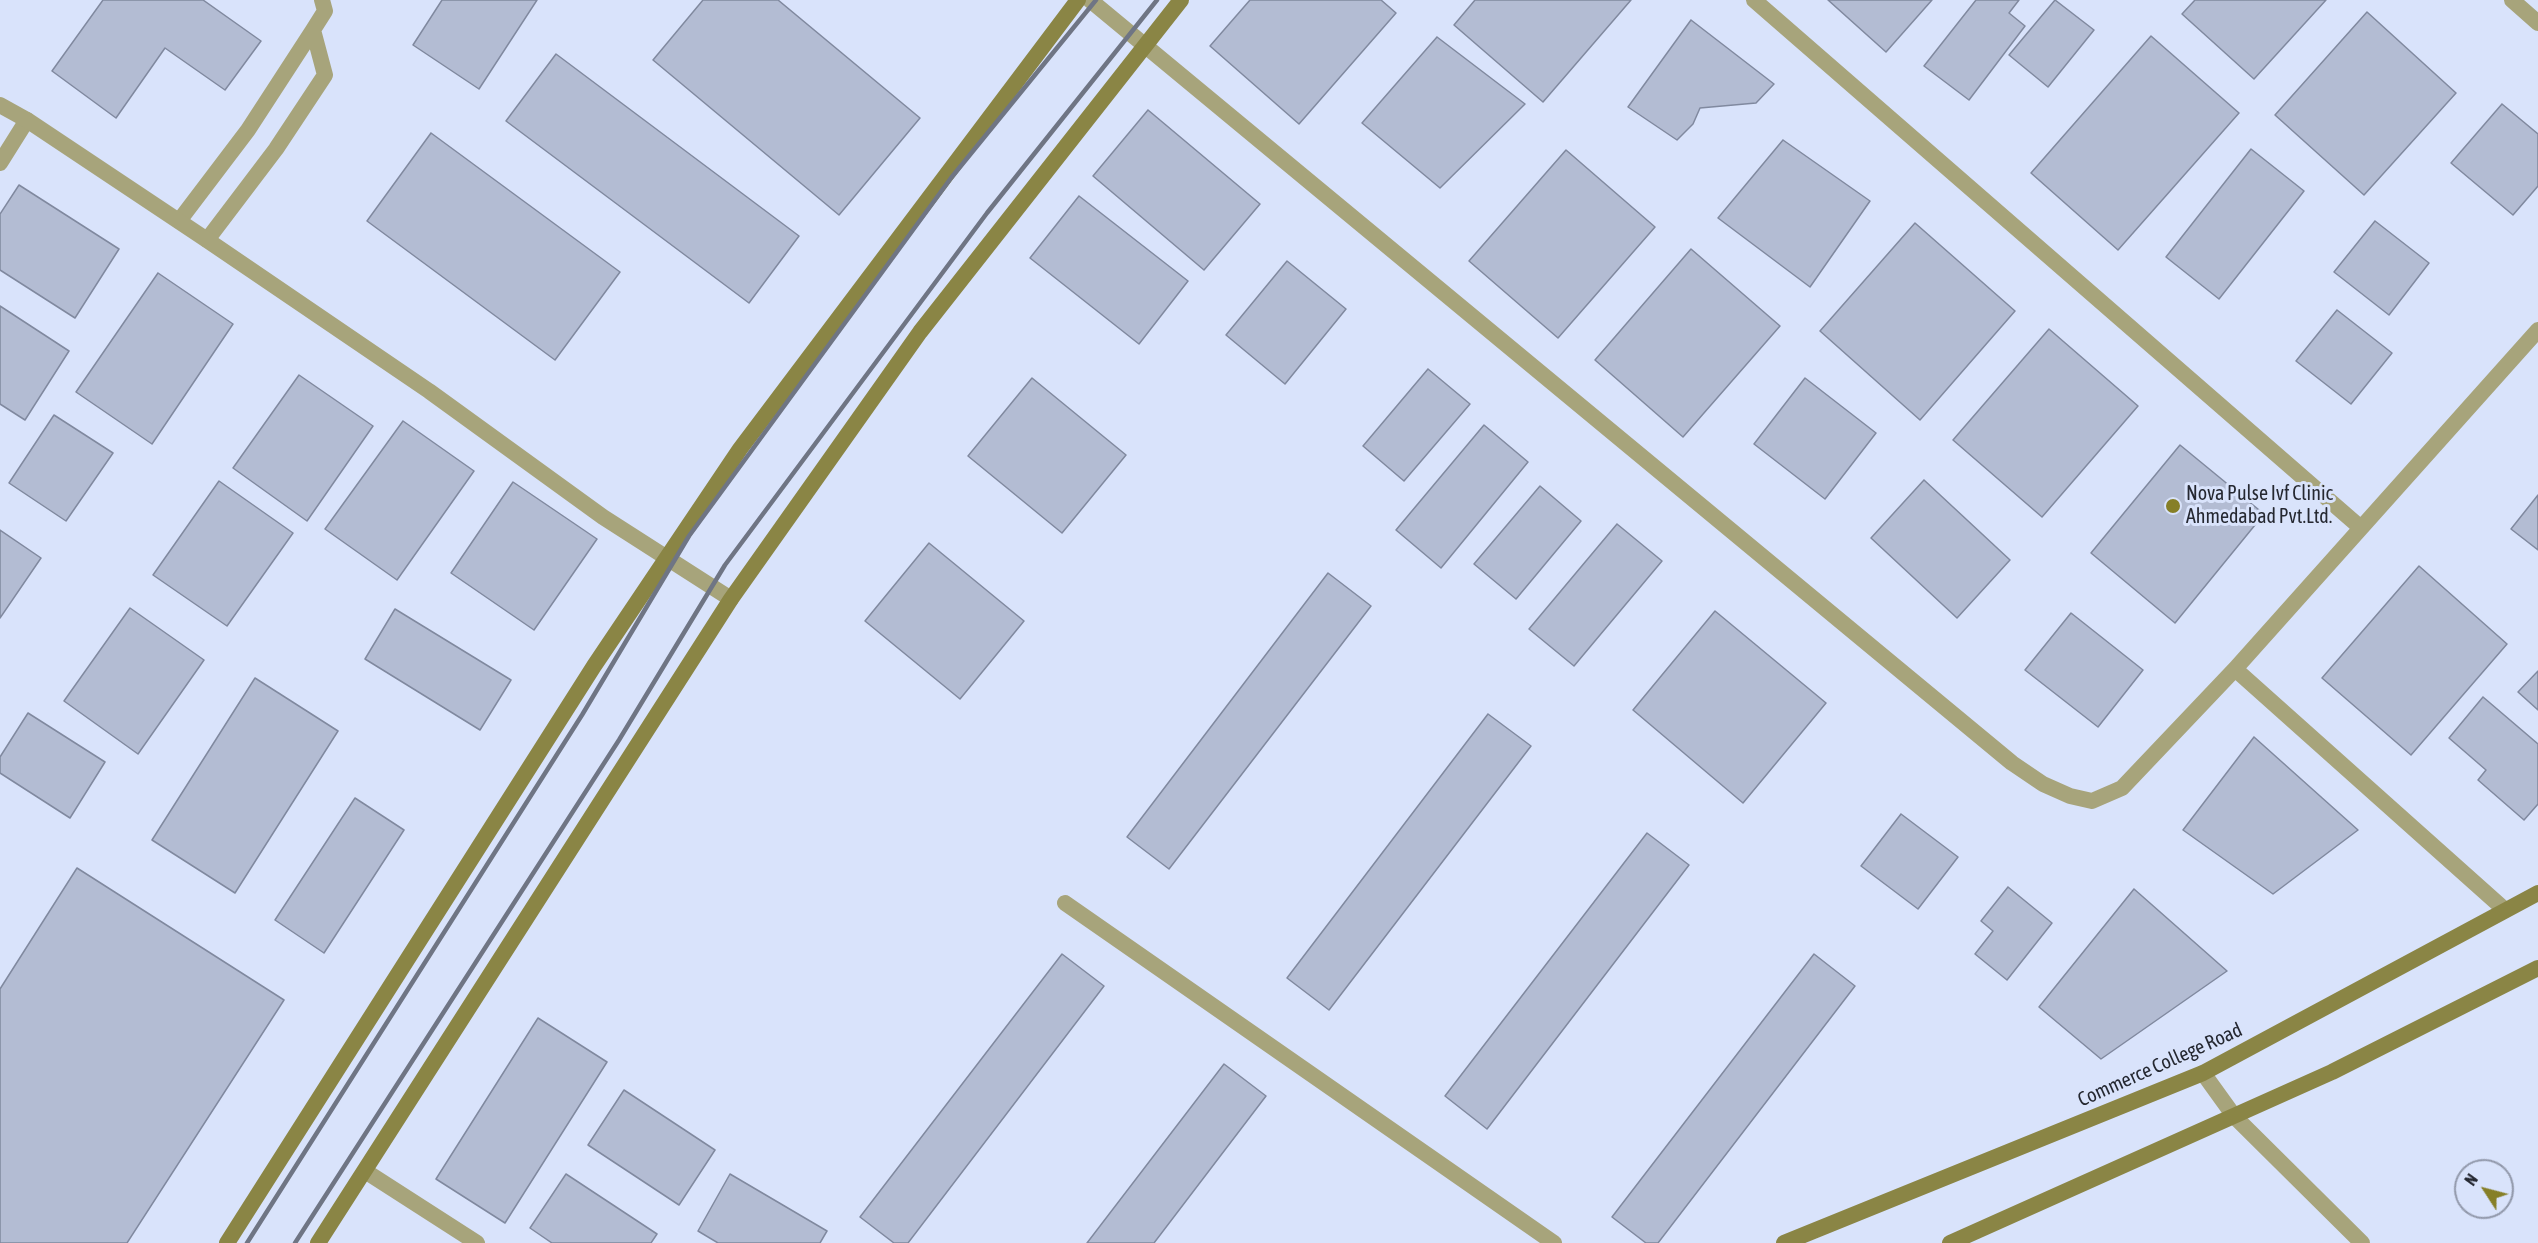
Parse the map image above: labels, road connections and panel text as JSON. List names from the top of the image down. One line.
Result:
{"streets":{"main road":["Commerce College Road"]},"places":["Nova Pulse Ivf Clinic Ahmedabad Pvt.Ltd."],"north":"top left"}
